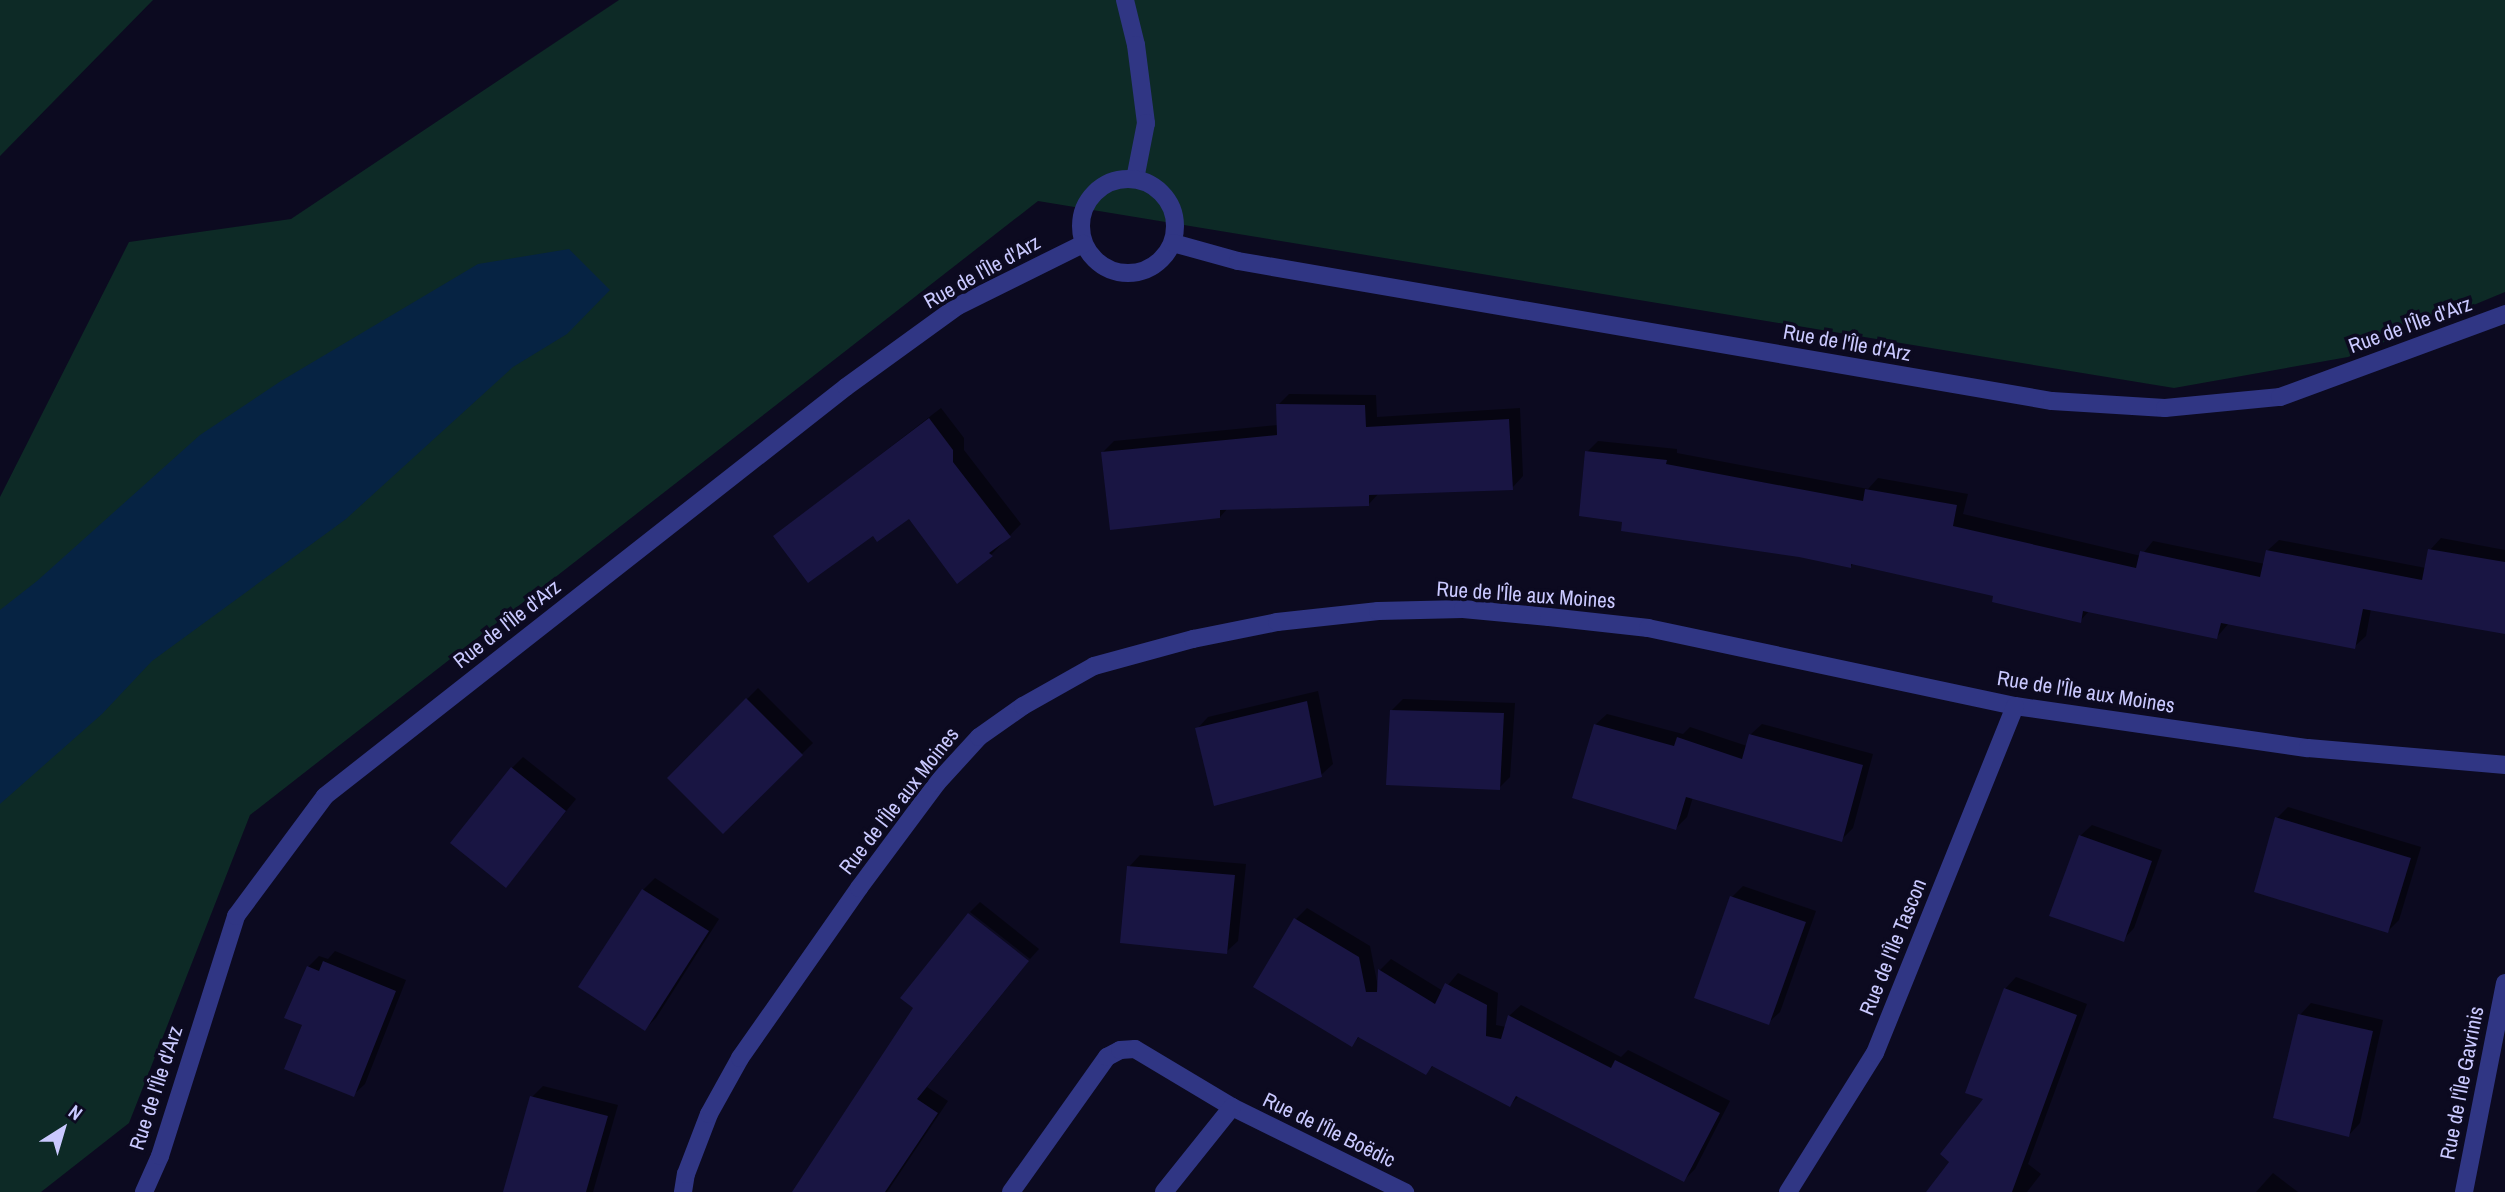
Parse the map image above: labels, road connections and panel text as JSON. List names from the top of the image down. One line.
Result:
{"streets":{"street":["Rue de l'Île d'Arz","Rue de l'Île aux Moines","Rue de l'Île Tascon","Rue de l'Île Gavrinis","Rue de l'Île Boëdic"]},"crossings":[["Rue de l'Île aux Moines","Rue de l'Île Tascon"]],"north":"top right"}
